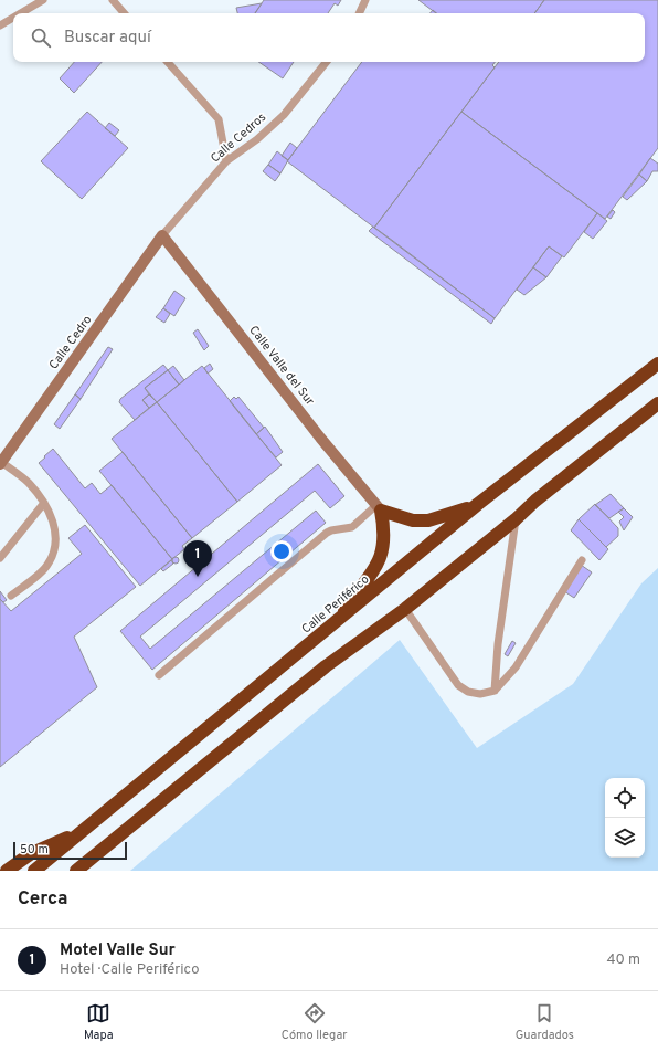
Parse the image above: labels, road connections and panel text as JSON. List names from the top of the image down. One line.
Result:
{"streets":{"highway":["Calle Periférico"],"street":["Calle Cedro","Calle Valle del Sur"],"lane":["Calle Cedros"]},"crossings":[["Calle Cedros","Calle Cedro"],["Calle Cedros","Calle Valle del Sur"],["Calle Cedro","Calle Valle del Sur"]],"scale_bar":"50 m","page":{"search":"Buscar aquí","pins":"1","scale":"50 m","heading":"Cerca","list":[{"mark":"1","name":"Motel Valle Sur","note":"Hotel · Calle Periférico","value":"40 m"}],"nav":["Mapa","Cómo llegar","Guardados"]}}
